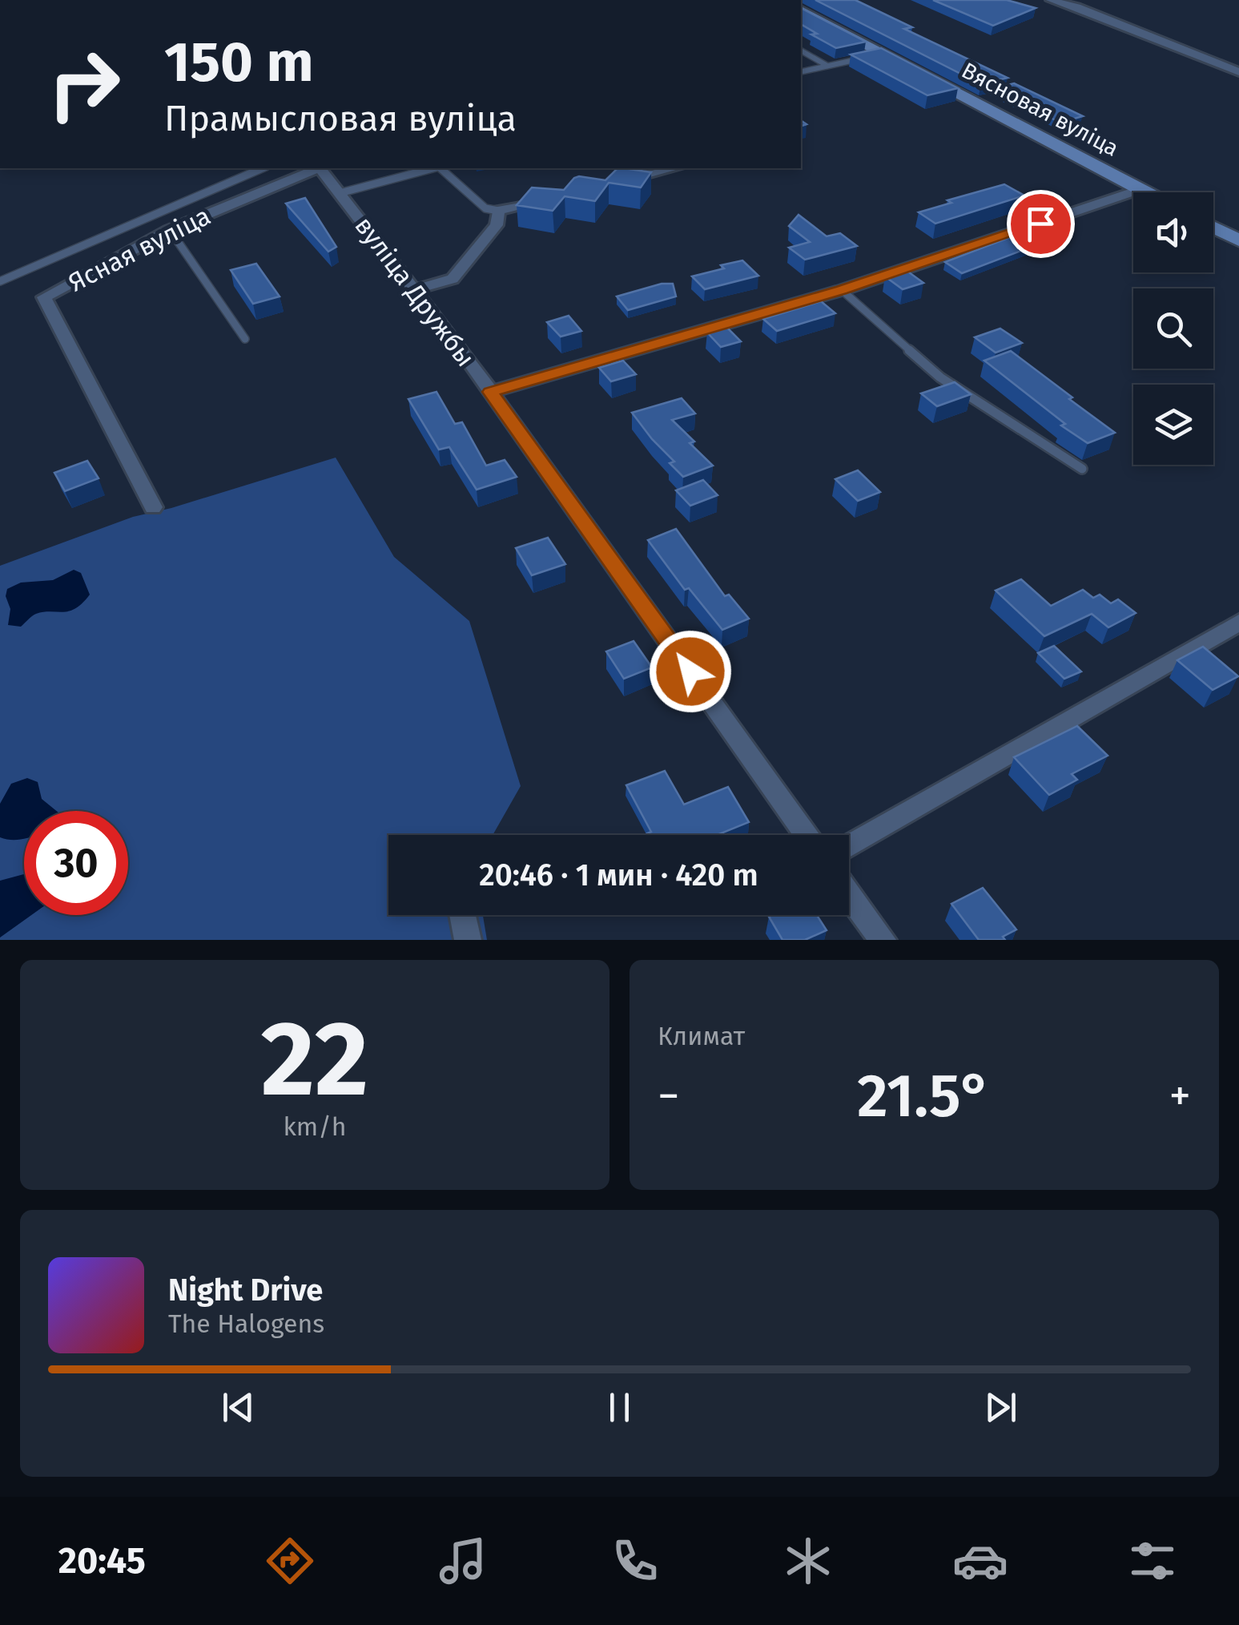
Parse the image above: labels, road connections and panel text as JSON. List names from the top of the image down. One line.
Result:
{"streets":{"street":["Вясновая вуліца","Ясная вуліца","вуліца Дружбы"]},"page":{"turn":["150 m","Прамысловая вуліца"],"limit":"30","trip":"20:46 · 1 мин · 420 m","tile":[["22","km/h"],"Климат"],"heat":["−","21.5°","+"],"song":["Night Drive","The Halogens"],"tabs":"20:45"}}
